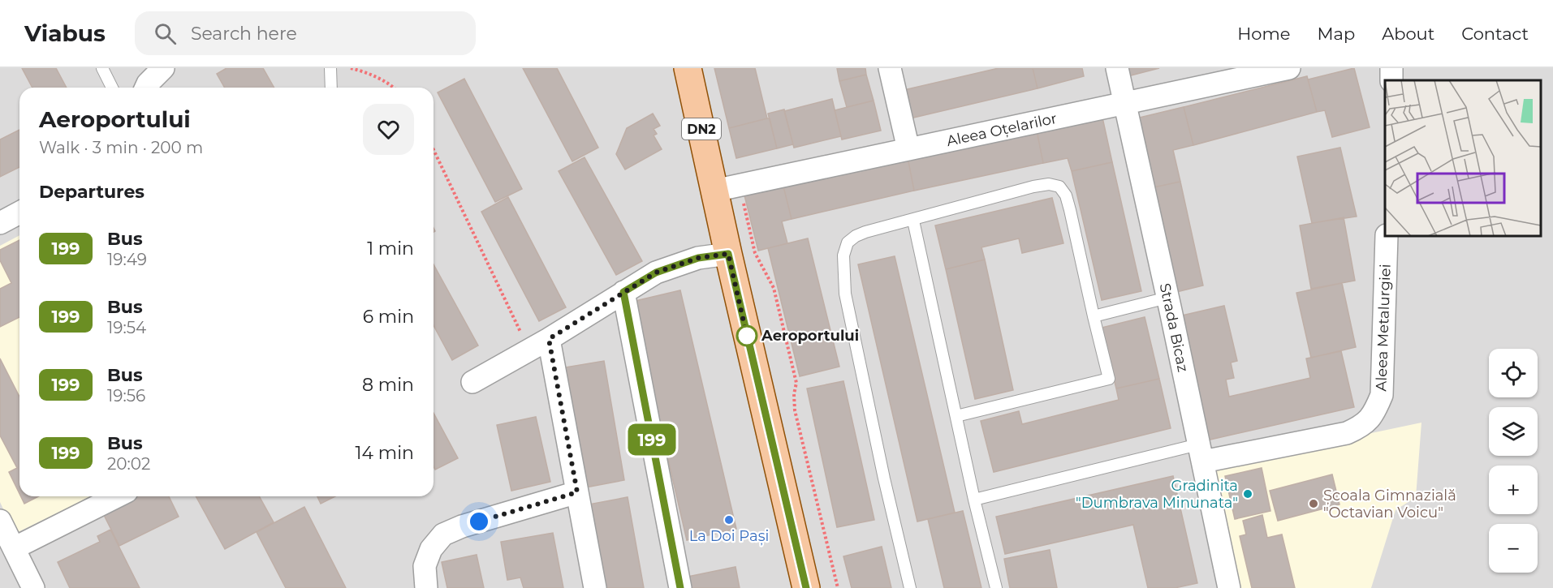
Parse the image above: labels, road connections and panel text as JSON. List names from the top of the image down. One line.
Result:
{"streets":{"main road":["DN2"],"street":["Aleea Oțelarilor","Strada Bicaz","Aleea Metalurgiei"]},"crossings":[["DN2","Aleea Oțelarilor"],["Aleea Oțelarilor","Strada Bicaz"],["Strada Bicaz","Aleea Metalurgiei"]],"places":["Aeroportului","Gradinita \"Dumbrava Minunata\"","Școala Gimnazială \"Octavian Voicu\"","La Doi Pași"],"lines":["bus line 199"],"page":{"header":"Viabus","search":"Search here","nav":["Home","Map","About","Contact"],"on_map":"199","heading":[["Aeroportului","Walk · 3 min · 200 m"],"Departures"],"list":[{"mark":"199","name":"Bus","note":"19:49","value":"1 min"},{"mark":"199","name":"Bus","note":"19:54","value":"6 min"},{"mark":"199","name":"Bus","note":"19:56","value":"8 min"},{"mark":"199","name":"Bus","note":"20:02","value":"14 min"}],"map_buttons":["+","−"]}}
